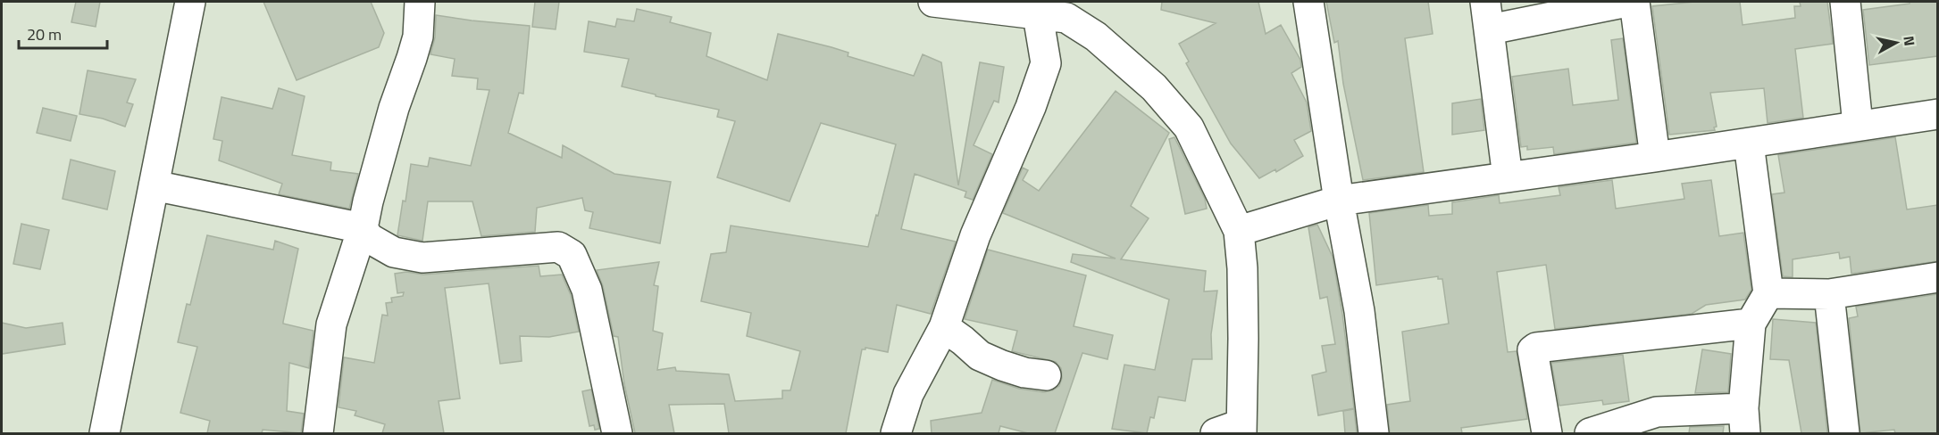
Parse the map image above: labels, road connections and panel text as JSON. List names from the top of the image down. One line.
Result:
{"scale_bar":"20 m","north":"right"}
